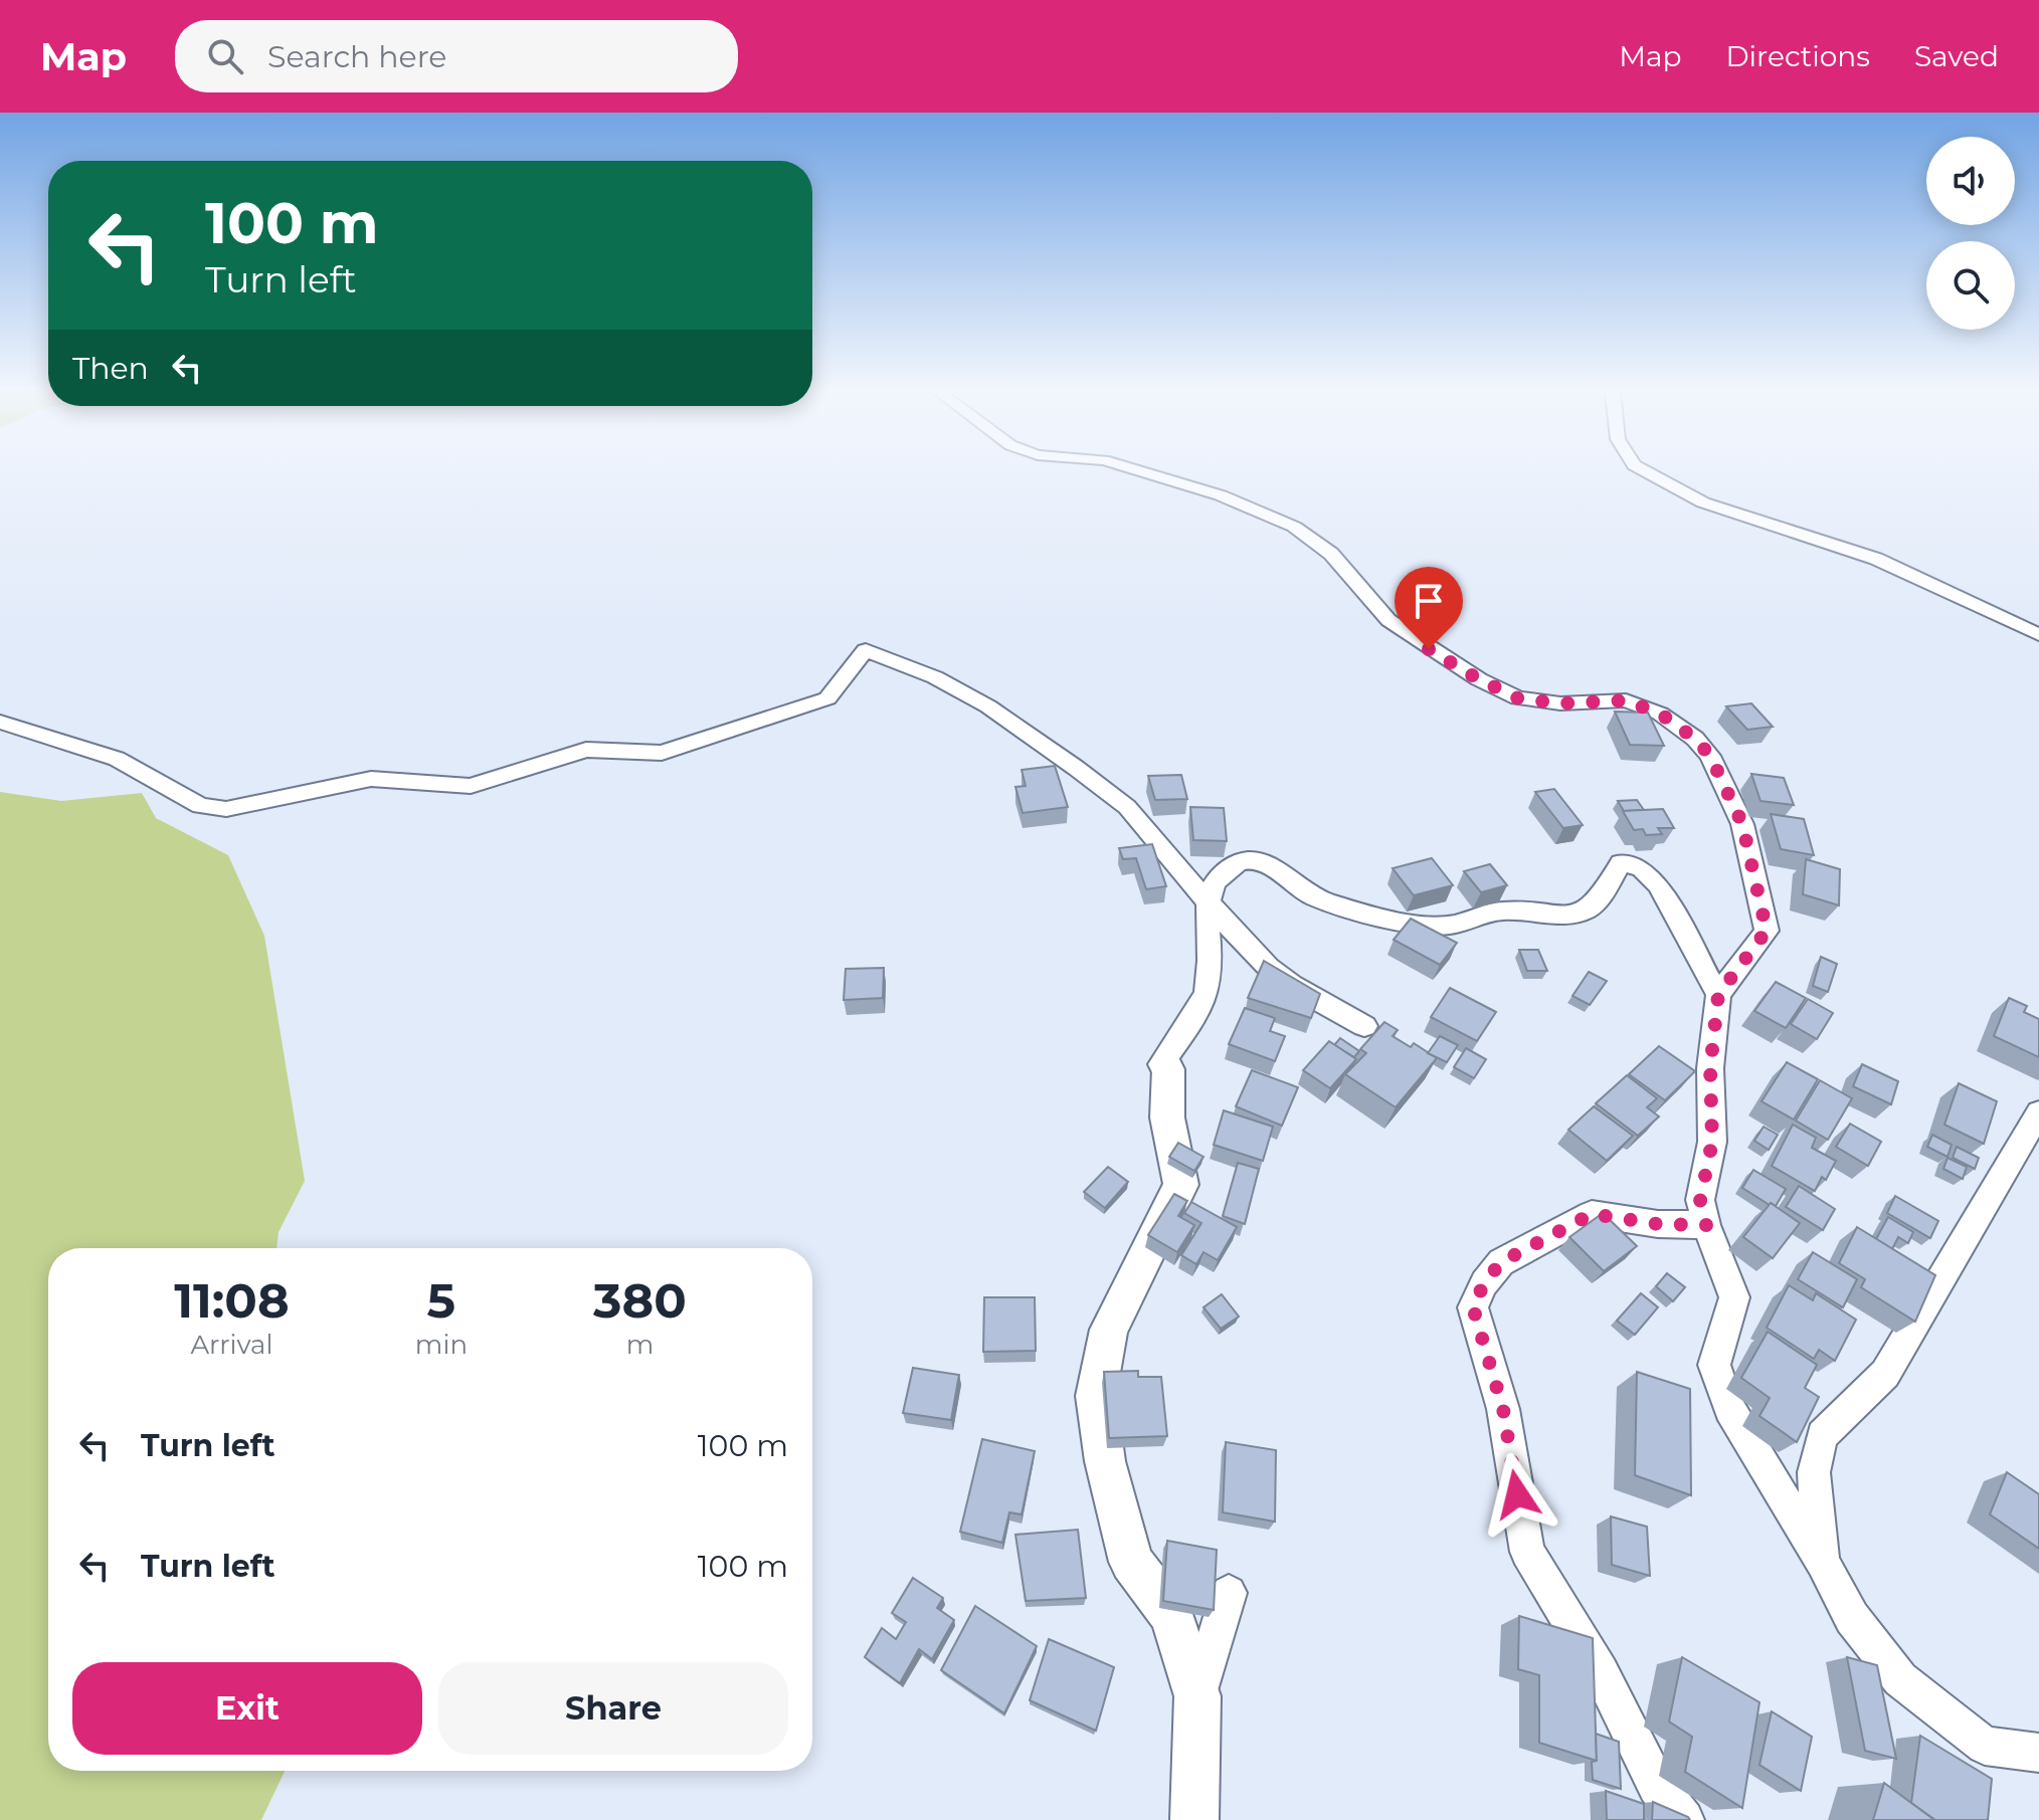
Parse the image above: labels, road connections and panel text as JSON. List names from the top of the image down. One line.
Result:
{"page":{"header":"Map","search":"Search here","nav":["Map","Directions","Saved"],"turn":["100 m","Turn left"],"then":"Then","eta":["11:08","Arrival","5","min","380","m"],"list":[{"name":"Turn left","value":"100 m"},{"name":"Turn left","value":"100 m"}],"buttons":["Exit","Share"]}}
